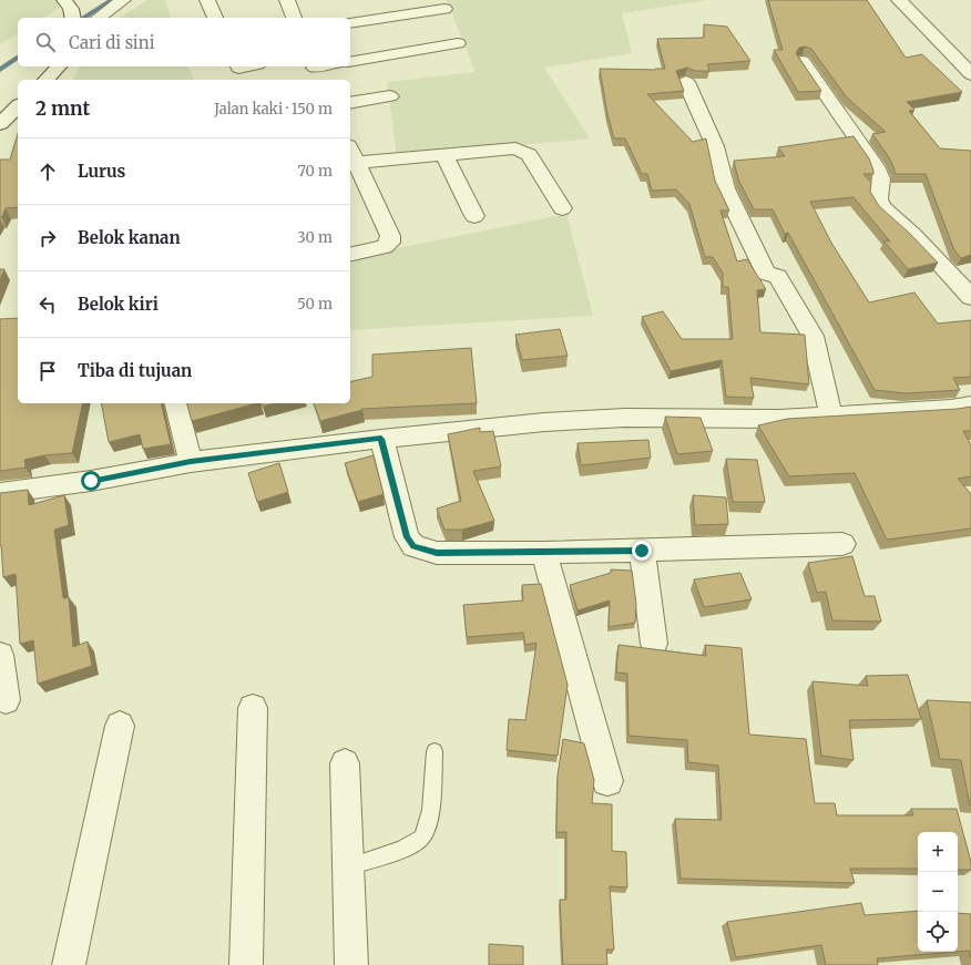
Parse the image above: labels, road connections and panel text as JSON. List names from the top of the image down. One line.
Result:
{"page":{"search":"Cari di sini","heading":["2 mnt","Jalan kaki · 150 m"],"list":[["Lurus","70 m"],["Belok kanan","30 m"],["Belok kiri","50 m"],"Tiba di tujuan"],"map_buttons":["+","−"]}}
